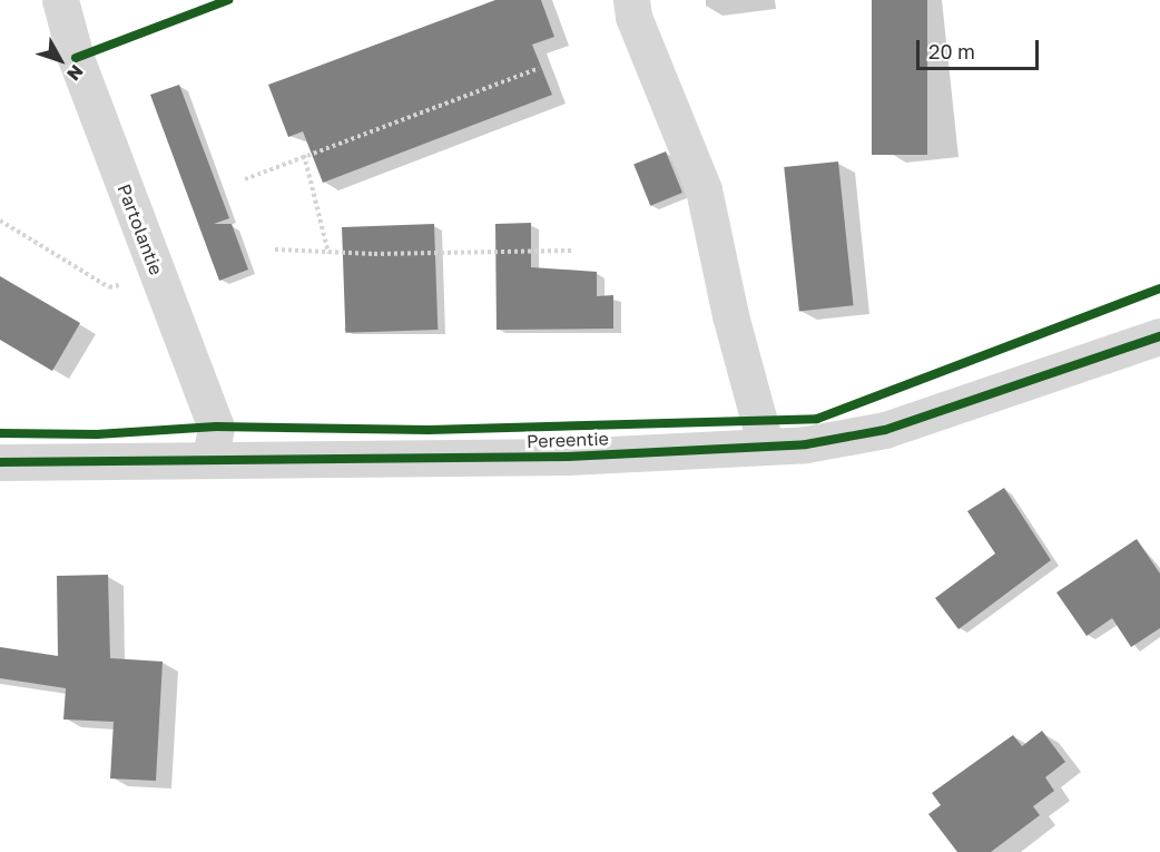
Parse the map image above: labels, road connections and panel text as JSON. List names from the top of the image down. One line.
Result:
{"streets":{"street":["Partolantie","Pereentie"]},"crossings":[["Partolantie","Pereentie"]],"scale_bar":"20 m","north":"bottom right"}
